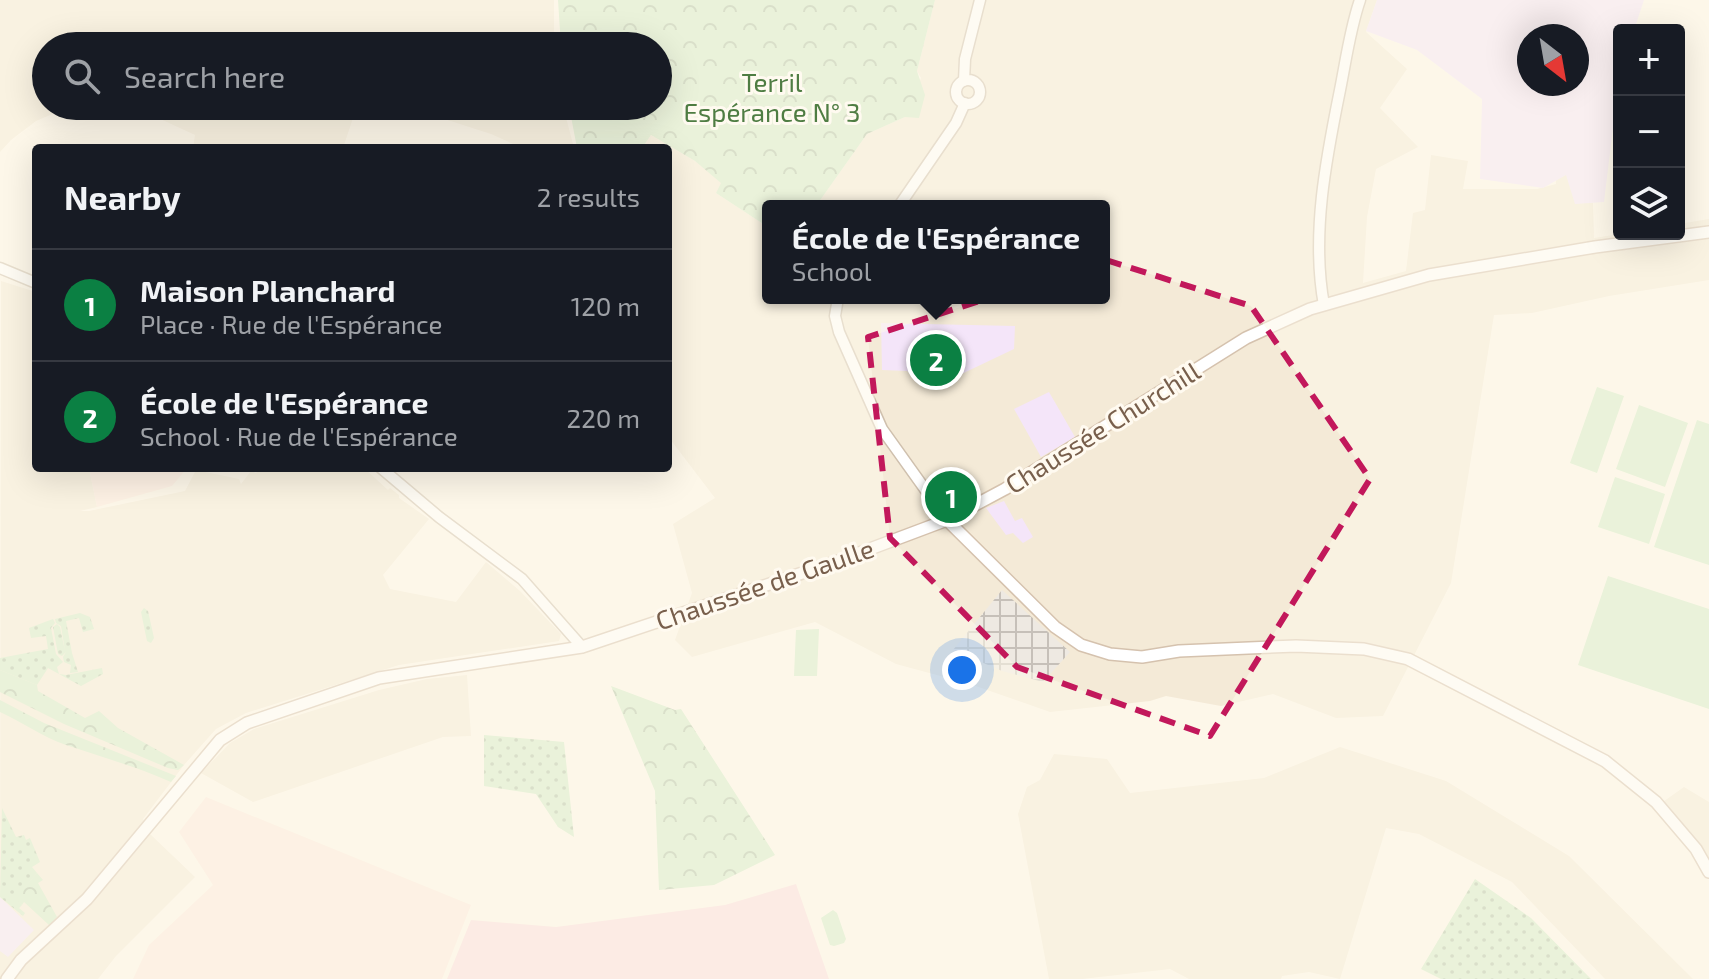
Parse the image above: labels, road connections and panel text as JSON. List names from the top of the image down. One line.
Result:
{"streets":{"main road":["Chaussée Churchill","Chaussée de Gaulle"]},"crossings":[["Chaussée Churchill","Chaussée de Gaulle"]],"parks":["Terril Espérance N° 3"],"north":"bottom right","page":{"map_buttons":["+","−"],"search":"Search here","heading":["Nearby","2 results"],"popup":["École de l'Espérance","School"],"list":[{"mark":"1","name":"Maison Planchard","note":"Place · Rue de l'Espérance","value":"120 m"},{"mark":"2","name":"École de l'Espérance","note":"School · Rue de l'Espérance","value":"220 m"}],"pins":["2","1"]}}
